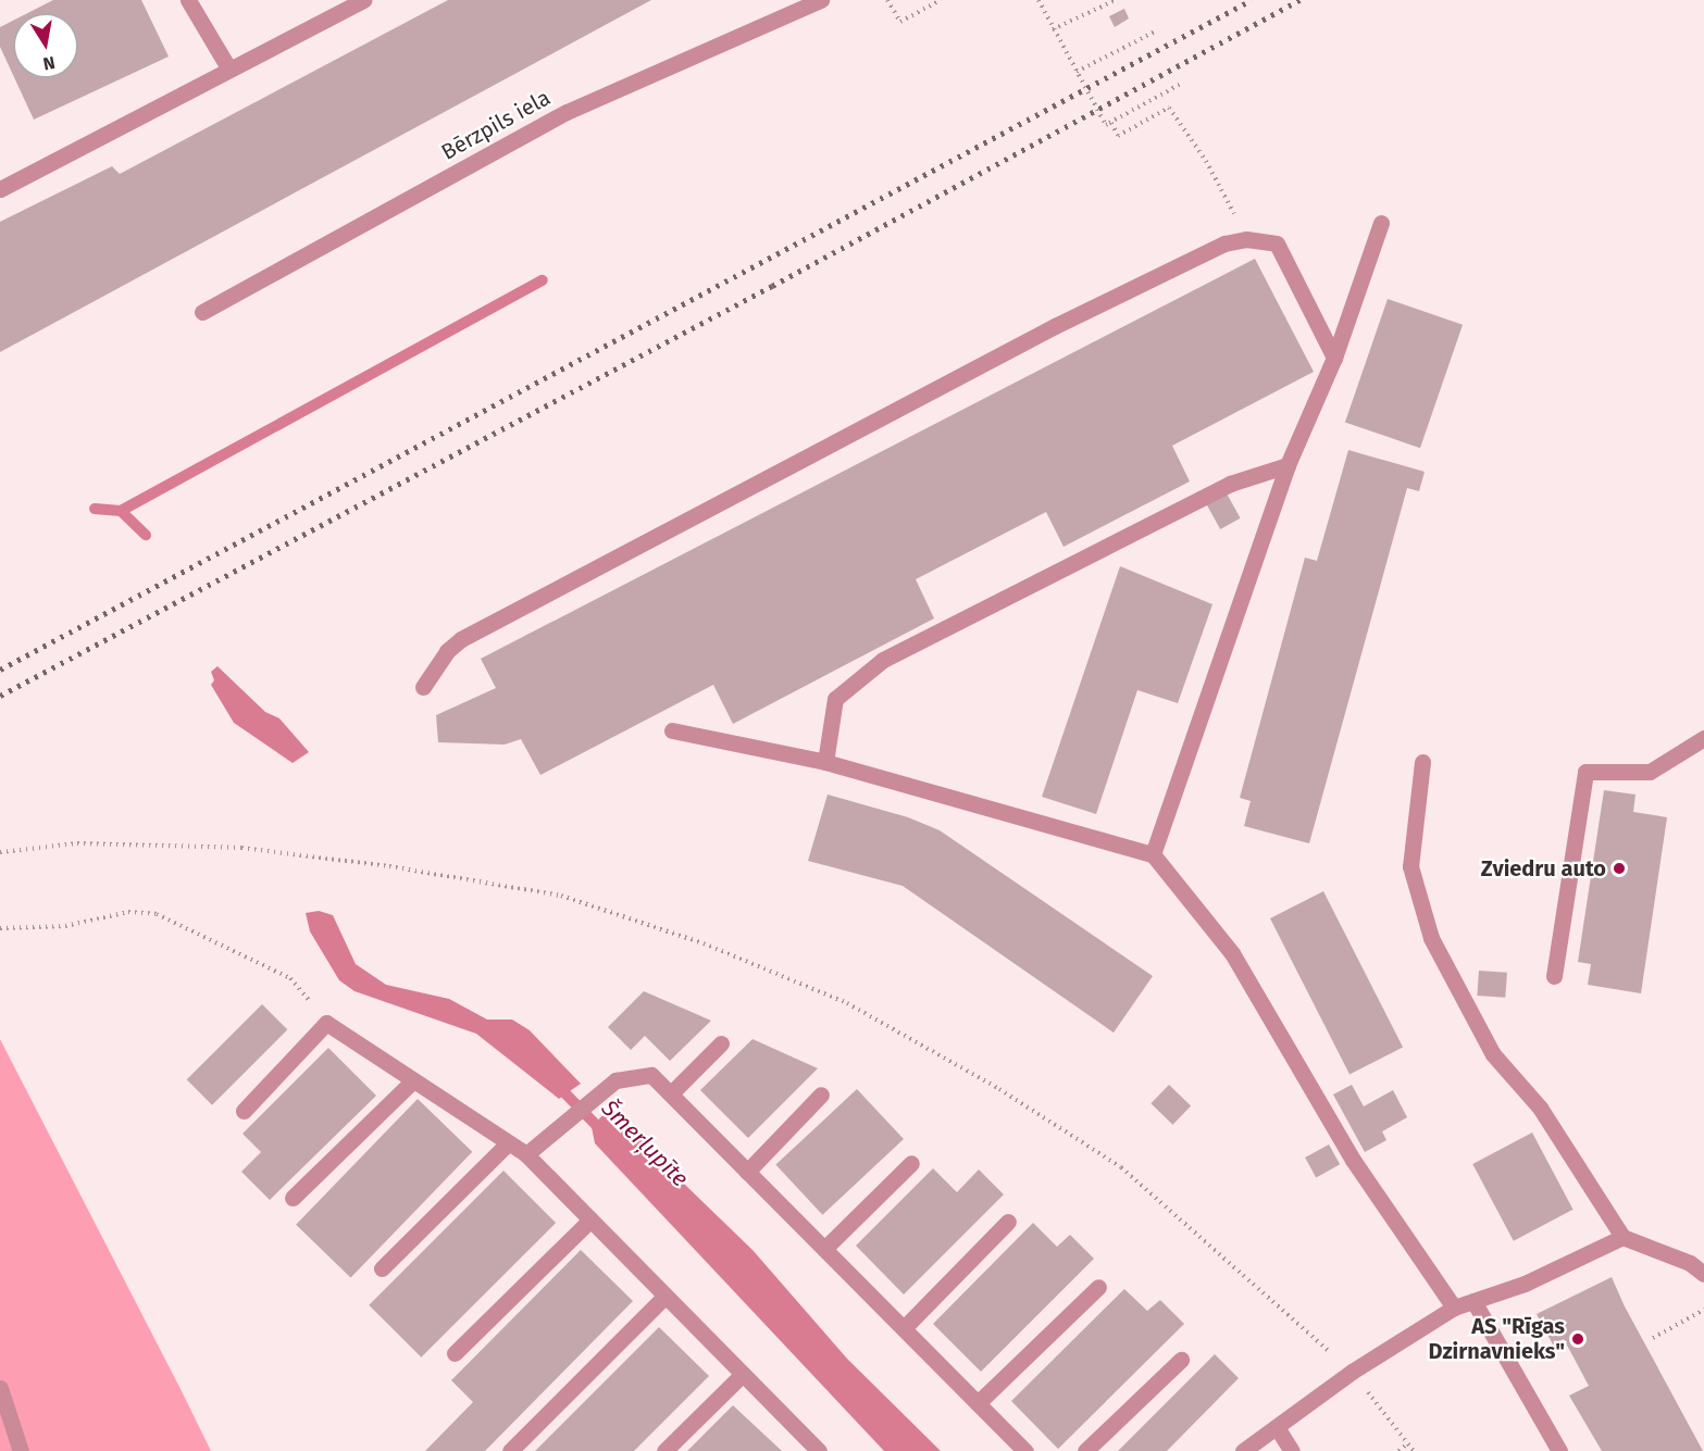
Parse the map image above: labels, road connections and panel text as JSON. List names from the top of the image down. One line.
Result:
{"streets":{"street":["Bērzpils iela"]},"water":["Šmerļupīte"],"places":["Zviedru auto","AS \"Rīgas Dzirnavnieks\""],"north":"bottom"}
